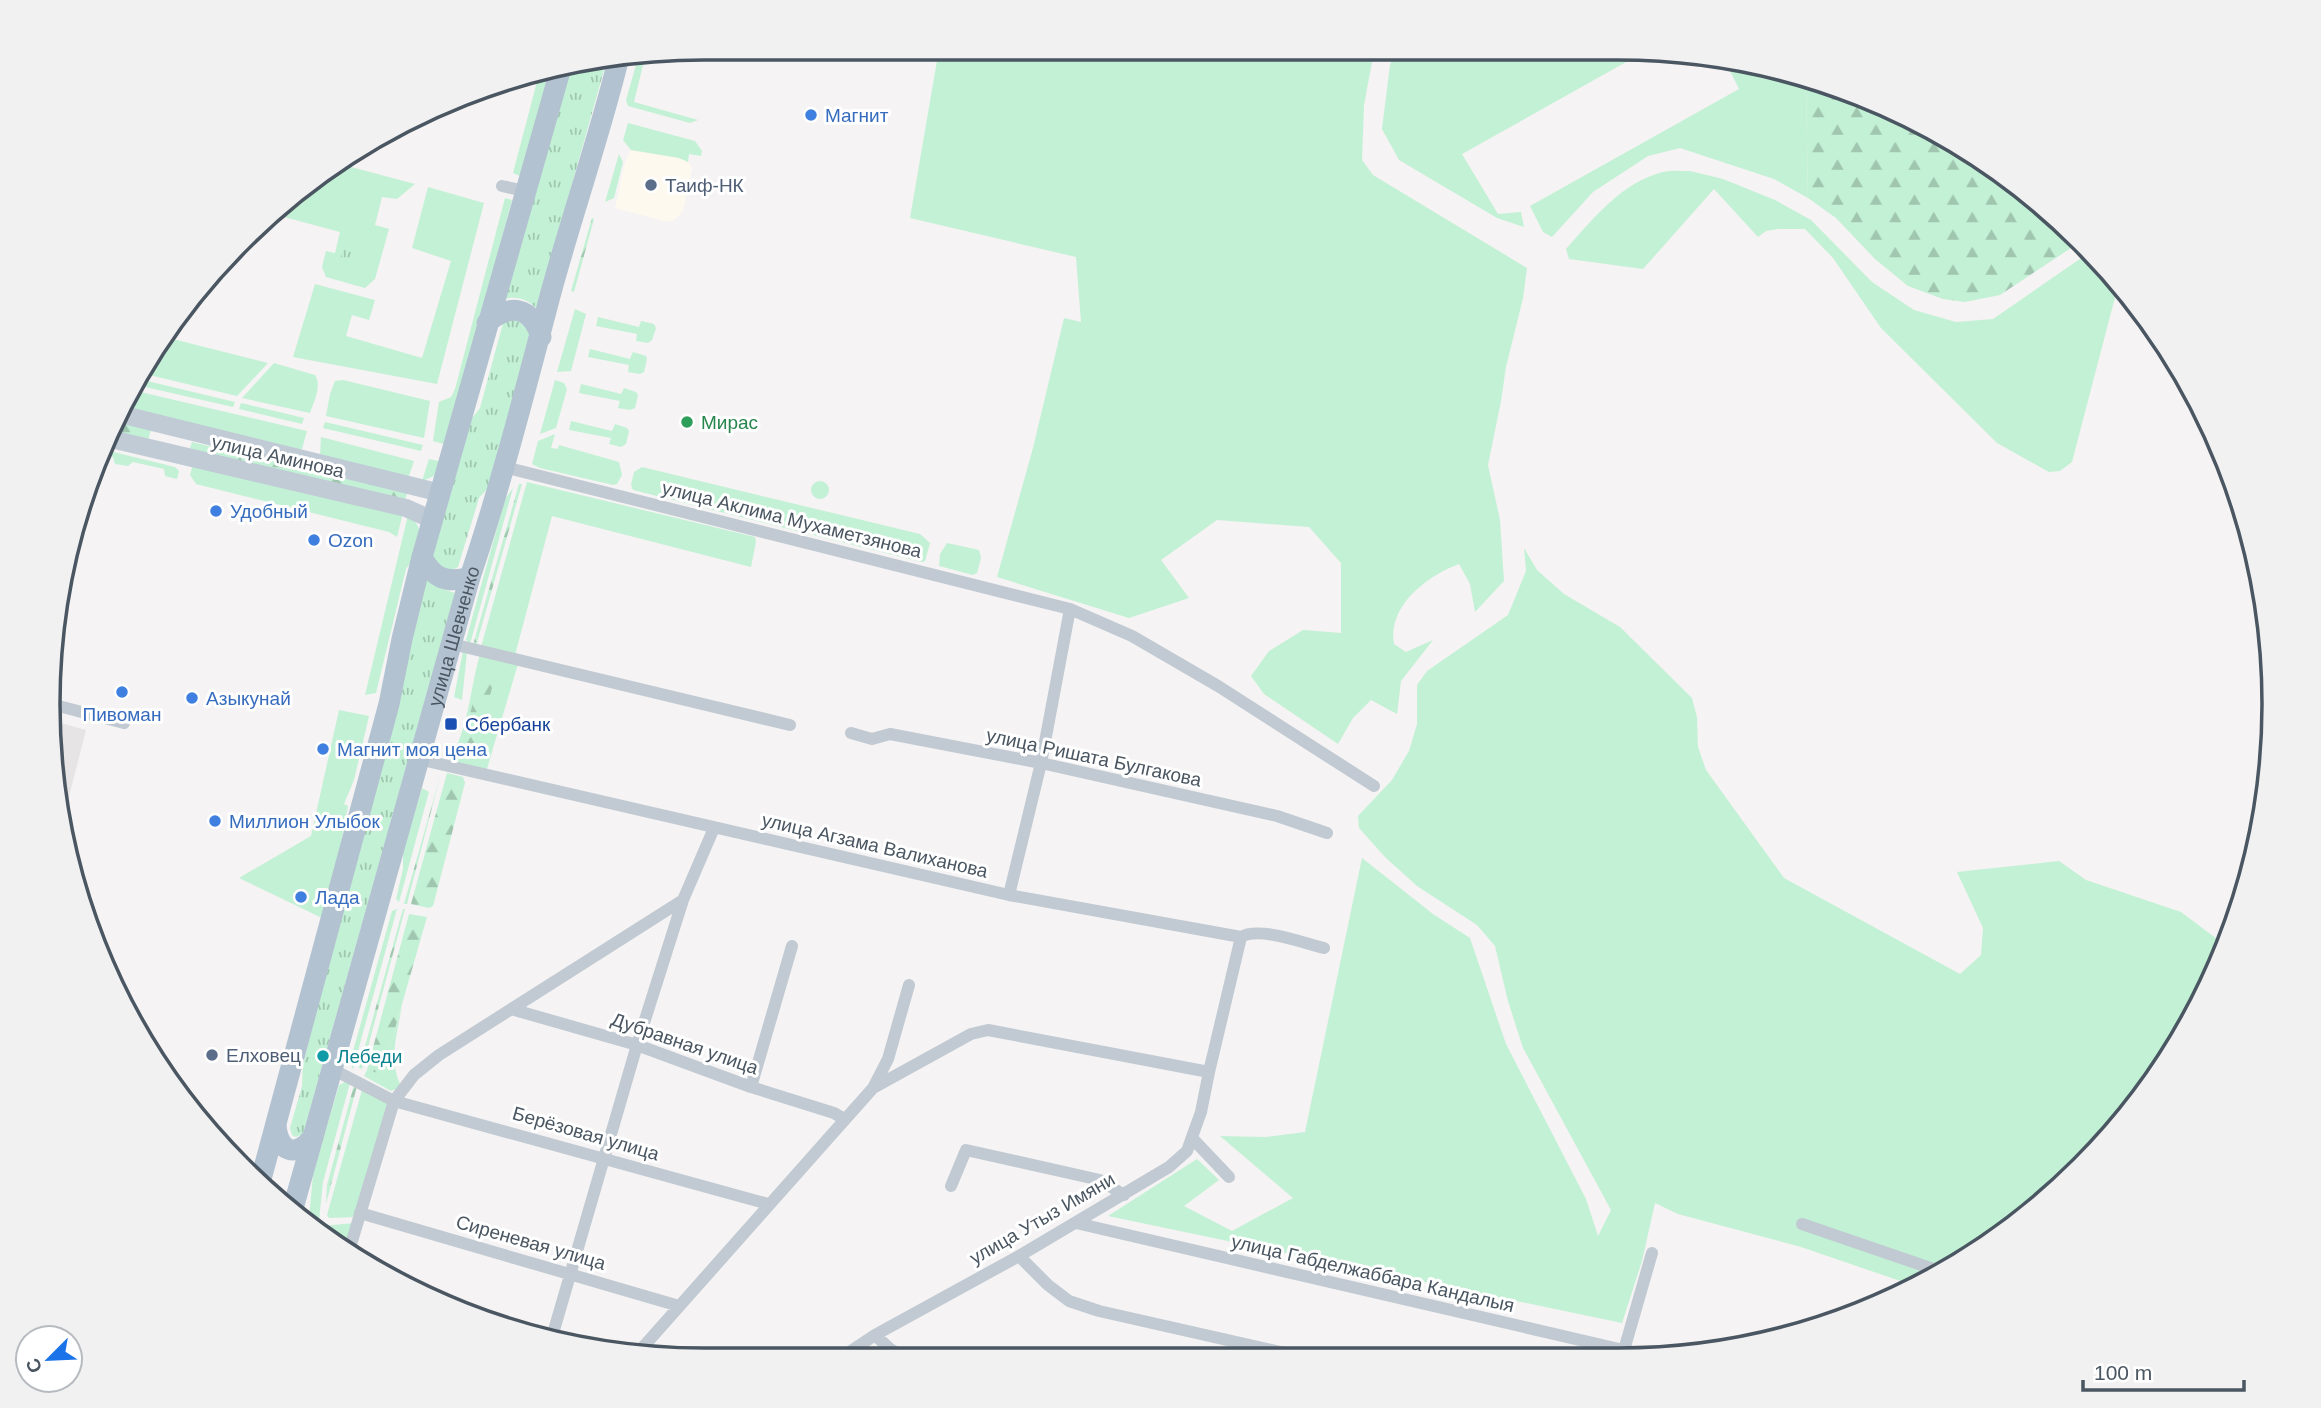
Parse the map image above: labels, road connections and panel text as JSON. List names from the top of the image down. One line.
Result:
{"streets":{"main road":["улица Шевченко"],"street":["улица Аминова","улица Аклима Мухаметзянова","улица Ришата Булгакова","улица Агзама Валиханова","Дубравная улица","Берёзовая улица","улица Утыз Имяни","Сиреневая улица","улица Габделжаббара Кандалыя"]},"crossings":[["улица Аклима Мухаметзянова","улица Шевченко"],["улица Шевченко","улица Агзама Валиханова"],["улица Шевченко","Берёзовая улица"],["улица Агзама Валиханова","улица Утыз Имяни"],["улица Утыз Имяни","улица Габделжаббара Кандалыя"]],"places":{"other":["Магнит","Таиф-НК","Мирас","Удобный","Ozon","Пивоман","Азыкунай","Магнит моя цена","Миллион Улыбок","Лада","Елховец","Лебеди"],"transit":["Сбербанк"]},"scale_bar":"100 m","north":"bottom left"}
